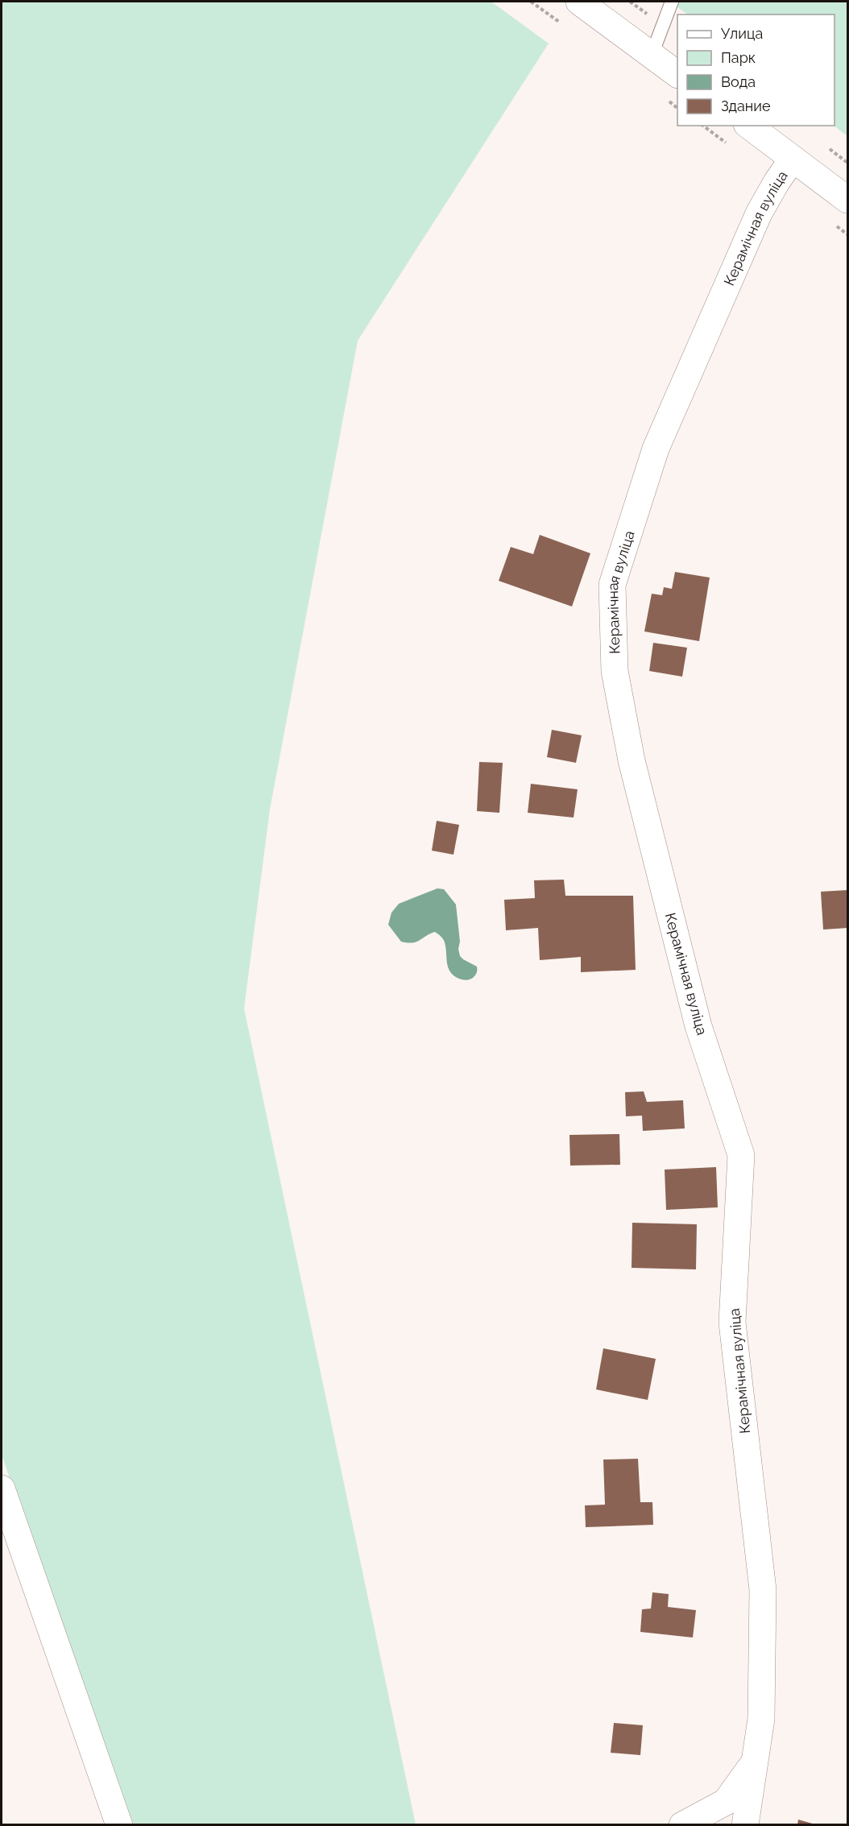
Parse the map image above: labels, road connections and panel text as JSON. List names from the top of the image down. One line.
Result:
{"streets":{"street":["Керамічная вуліца"]},"legend":["Улица","Парк","Вода","Здание"]}
